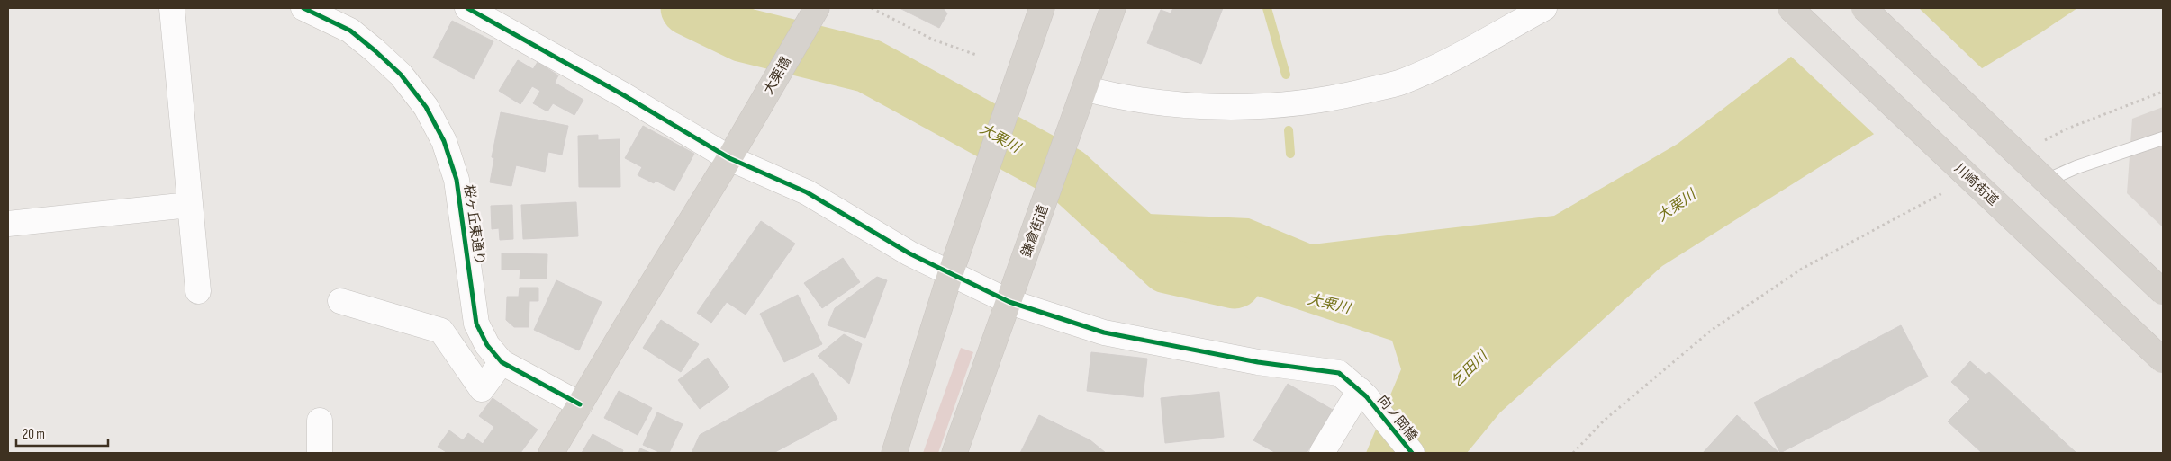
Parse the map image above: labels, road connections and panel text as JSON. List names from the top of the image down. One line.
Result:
{"streets":{"main road":["大栗橋","川崎街道","鎌倉街道"],"street":["桜ヶ丘東通り","向ノ岡橋"]},"crossings":[["大栗橋","桜ヶ丘東通り"],["大栗橋","向ノ岡橋"],["鎌倉街道","向ノ岡橋"]],"water":["大栗川","乞田川"],"scale_bar":"20 m"}
